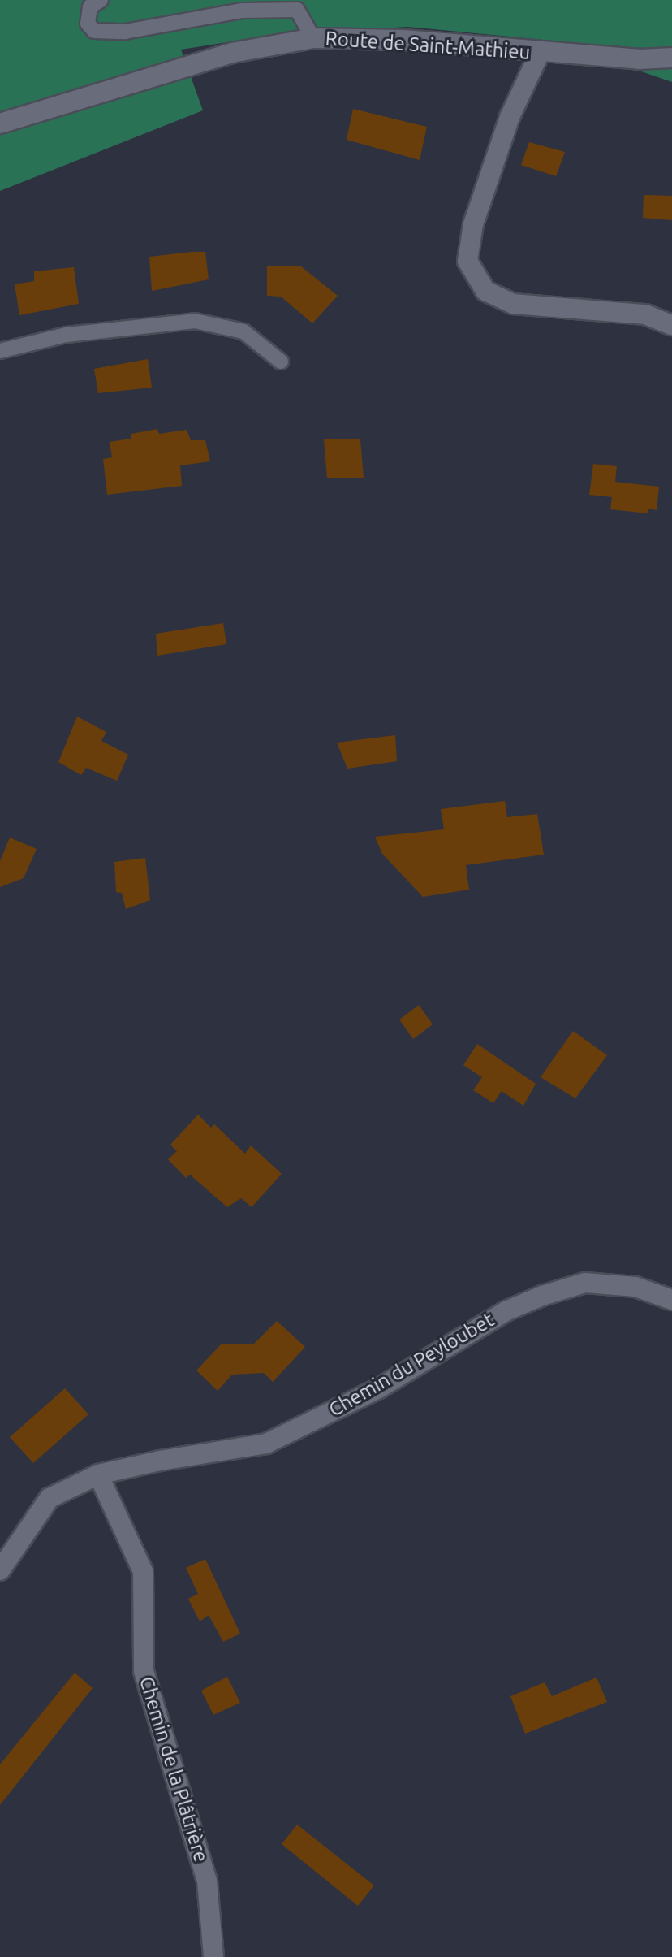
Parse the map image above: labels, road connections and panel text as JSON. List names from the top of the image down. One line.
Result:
{"streets":{"street":["Route de Saint-Mathieu","Chemin du Peyloubet","Chemin de la Plâtrière"]},"crossings":[["Chemin du Peyloubet","Chemin de la Plâtrière"]]}
